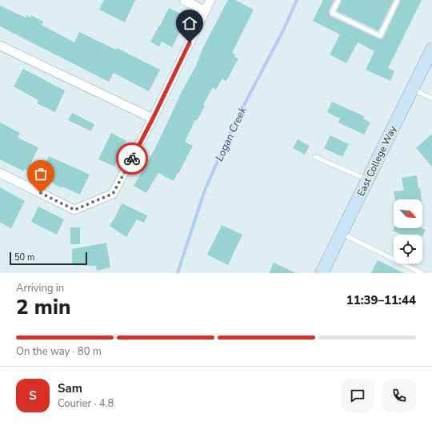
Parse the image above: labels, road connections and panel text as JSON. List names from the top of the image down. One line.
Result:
{"streets":{"main road":["East College Way"]},"water":["Logan Creek"],"scale_bar":"50 m","north":"bottom right","page":{"scale":"50 m","heading":["2 min","Arriving in","11:39–11:44"],"panel":["Sam","Courier · 4.8"],"bar":"On the way · 80 m","round":"S"}}
